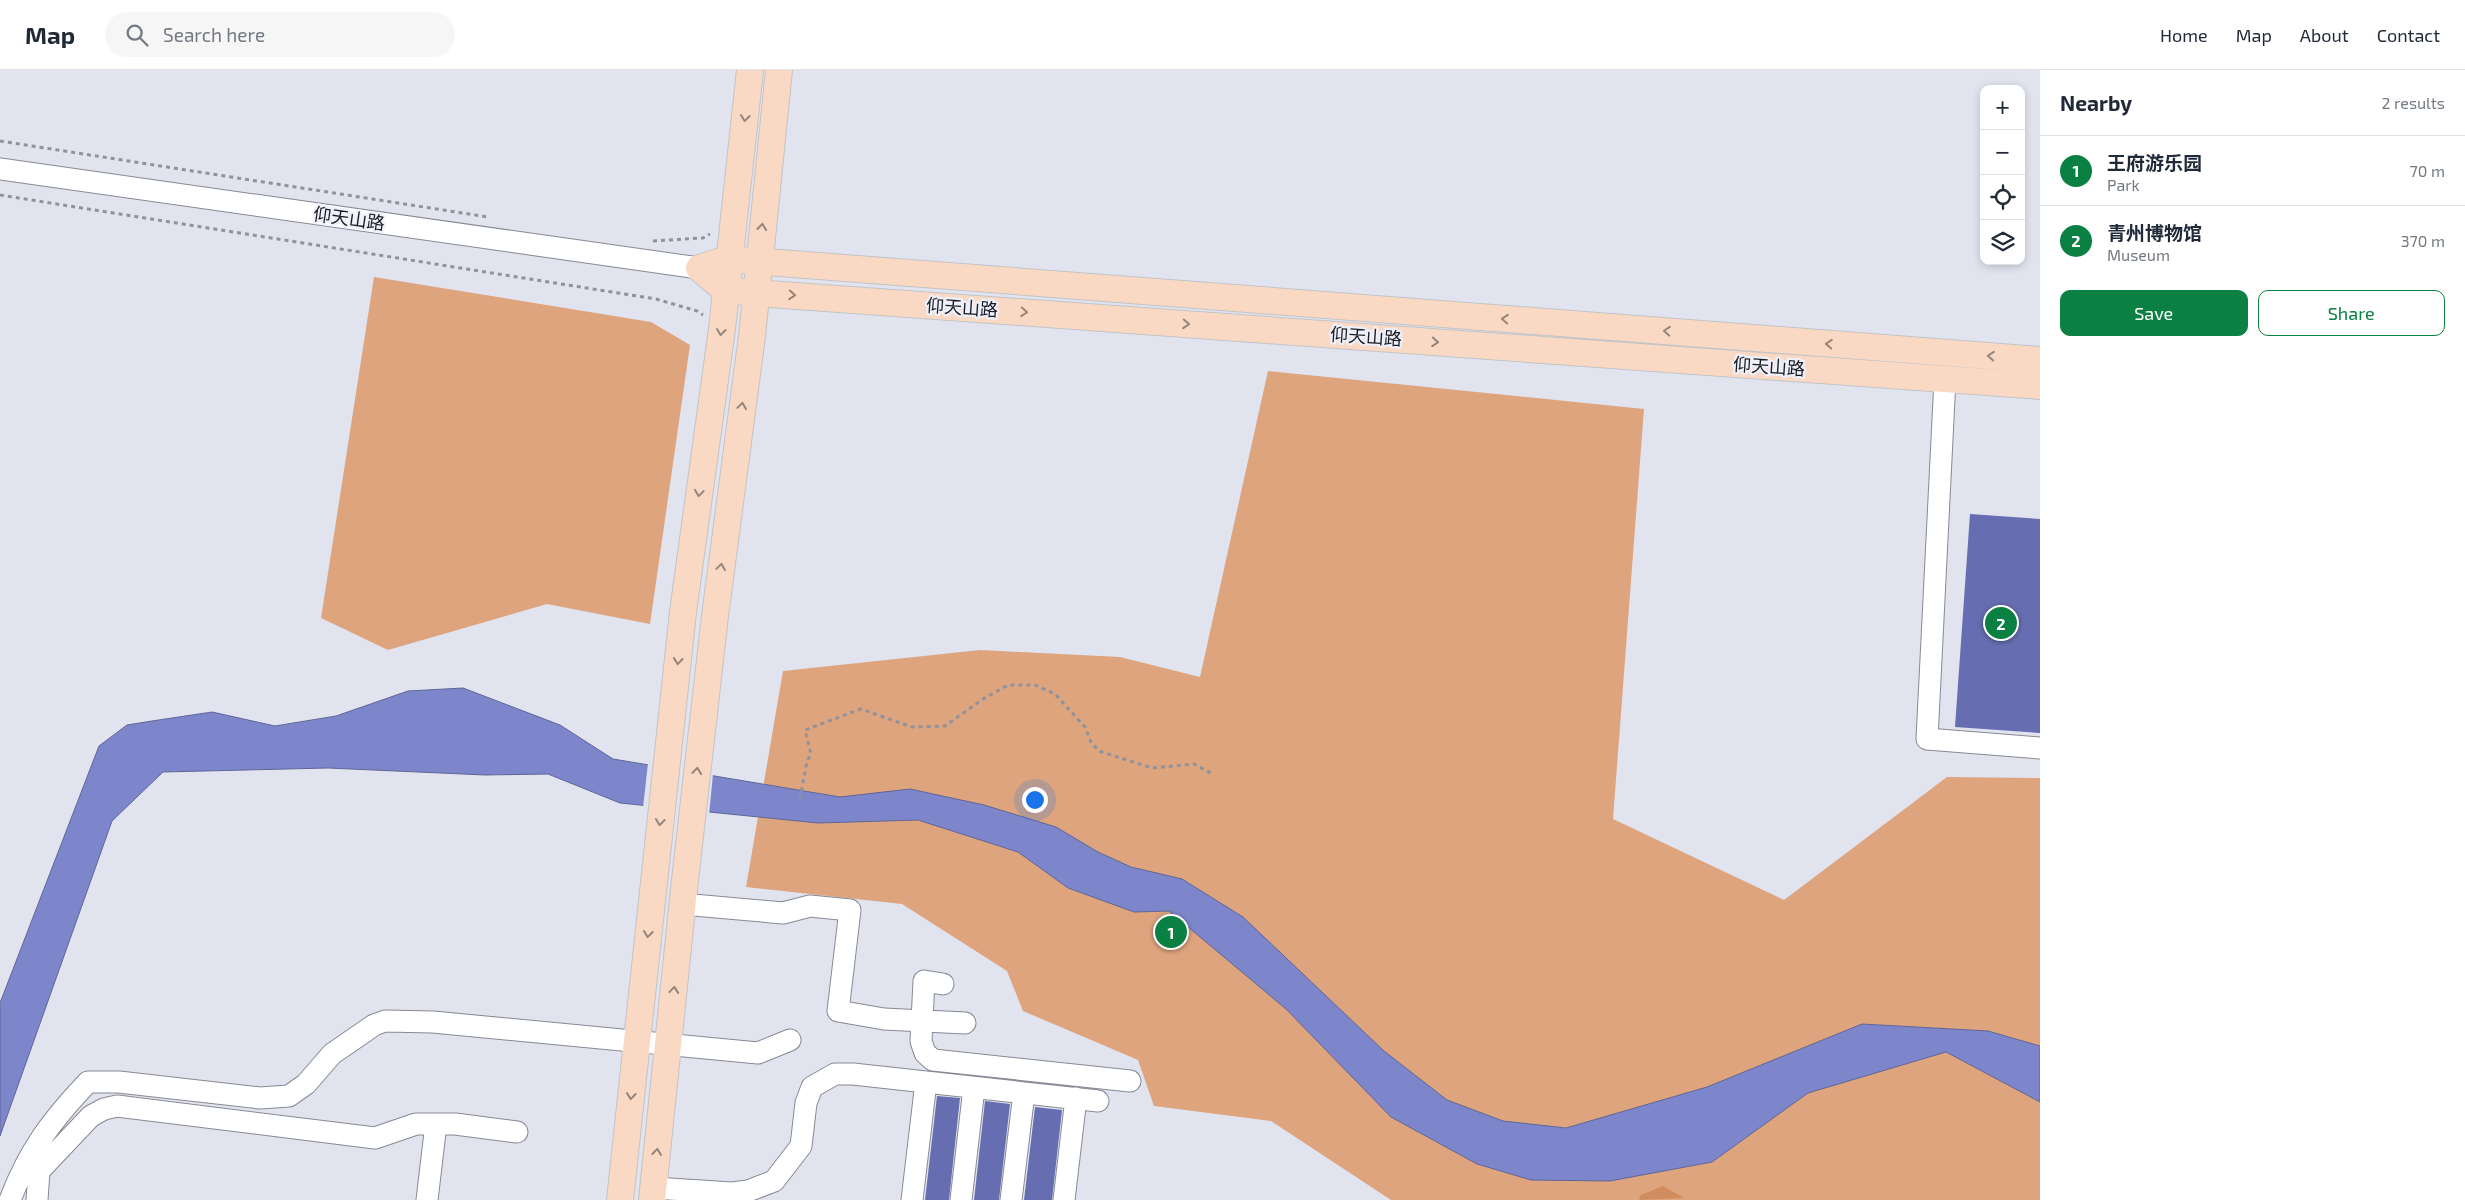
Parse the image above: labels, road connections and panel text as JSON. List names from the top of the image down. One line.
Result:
{"streets":{"main road":["仰天山路"]},"page":{"header":"Map","search":"Search here","nav":["Home","Map","About","Contact"],"heading":["Nearby","2 results"],"map_buttons":["+","−"],"list":[{"mark":"1","name":"王府游乐园","note":"Park","value":"70 m"},{"mark":"2","name":"青州博物馆","note":"Museum","value":"370 m"}],"buttons":["Save","Share"],"pins":["2","1"]}}
